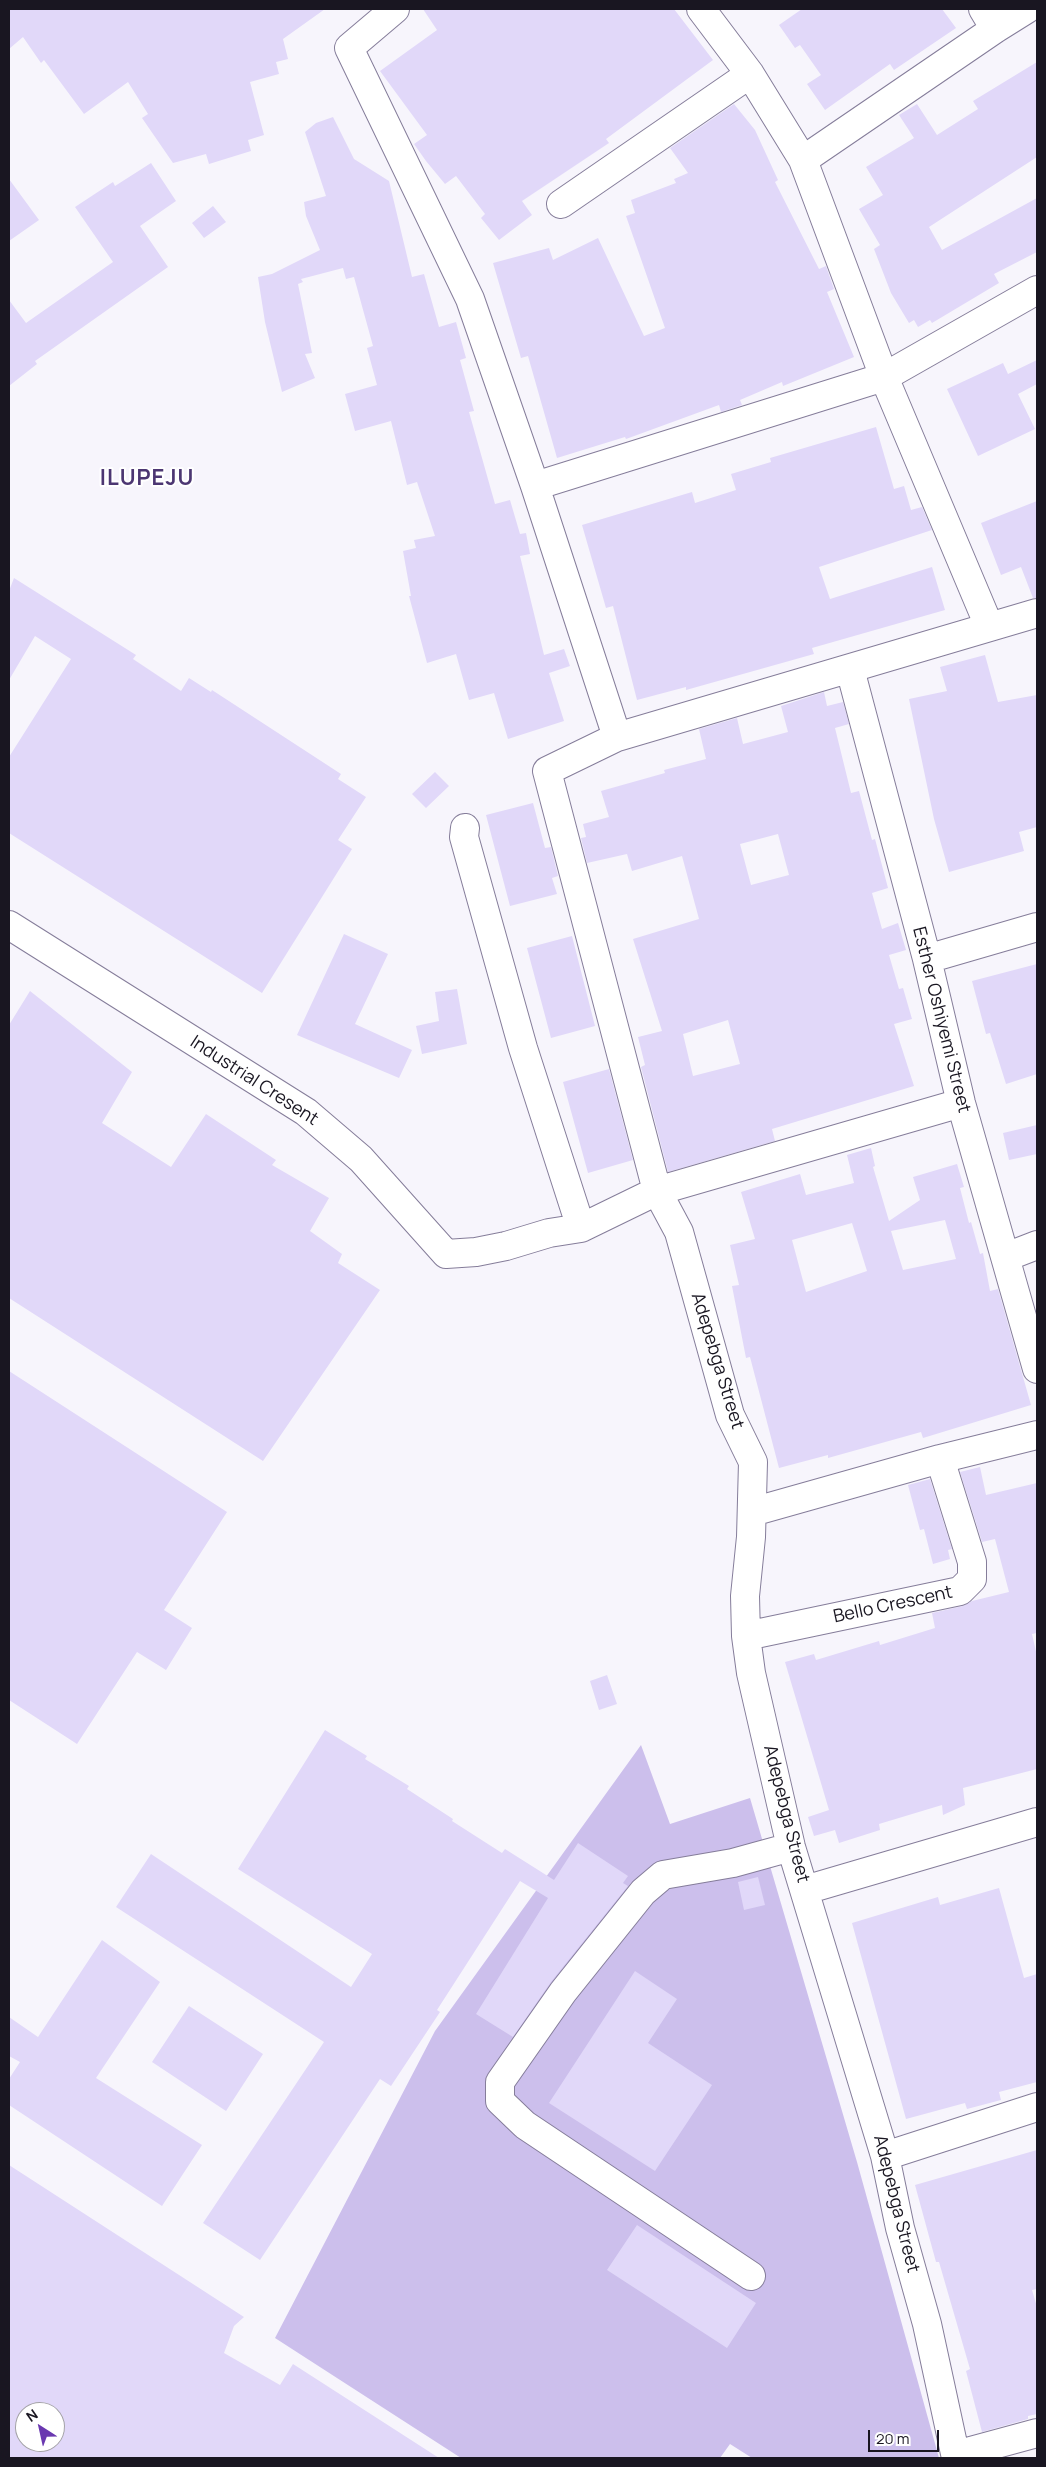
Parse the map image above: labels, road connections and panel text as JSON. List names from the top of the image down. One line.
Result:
{"streets":{"street":["Esther Oshiyemi Street","Industrial Cresent","Adepebga Street","Bello Crescent"]},"crossings":[["Adepebga Street","Bello Crescent"]],"districts":["ILUPEJU"],"scale_bar":"20 m","north":"top left"}
